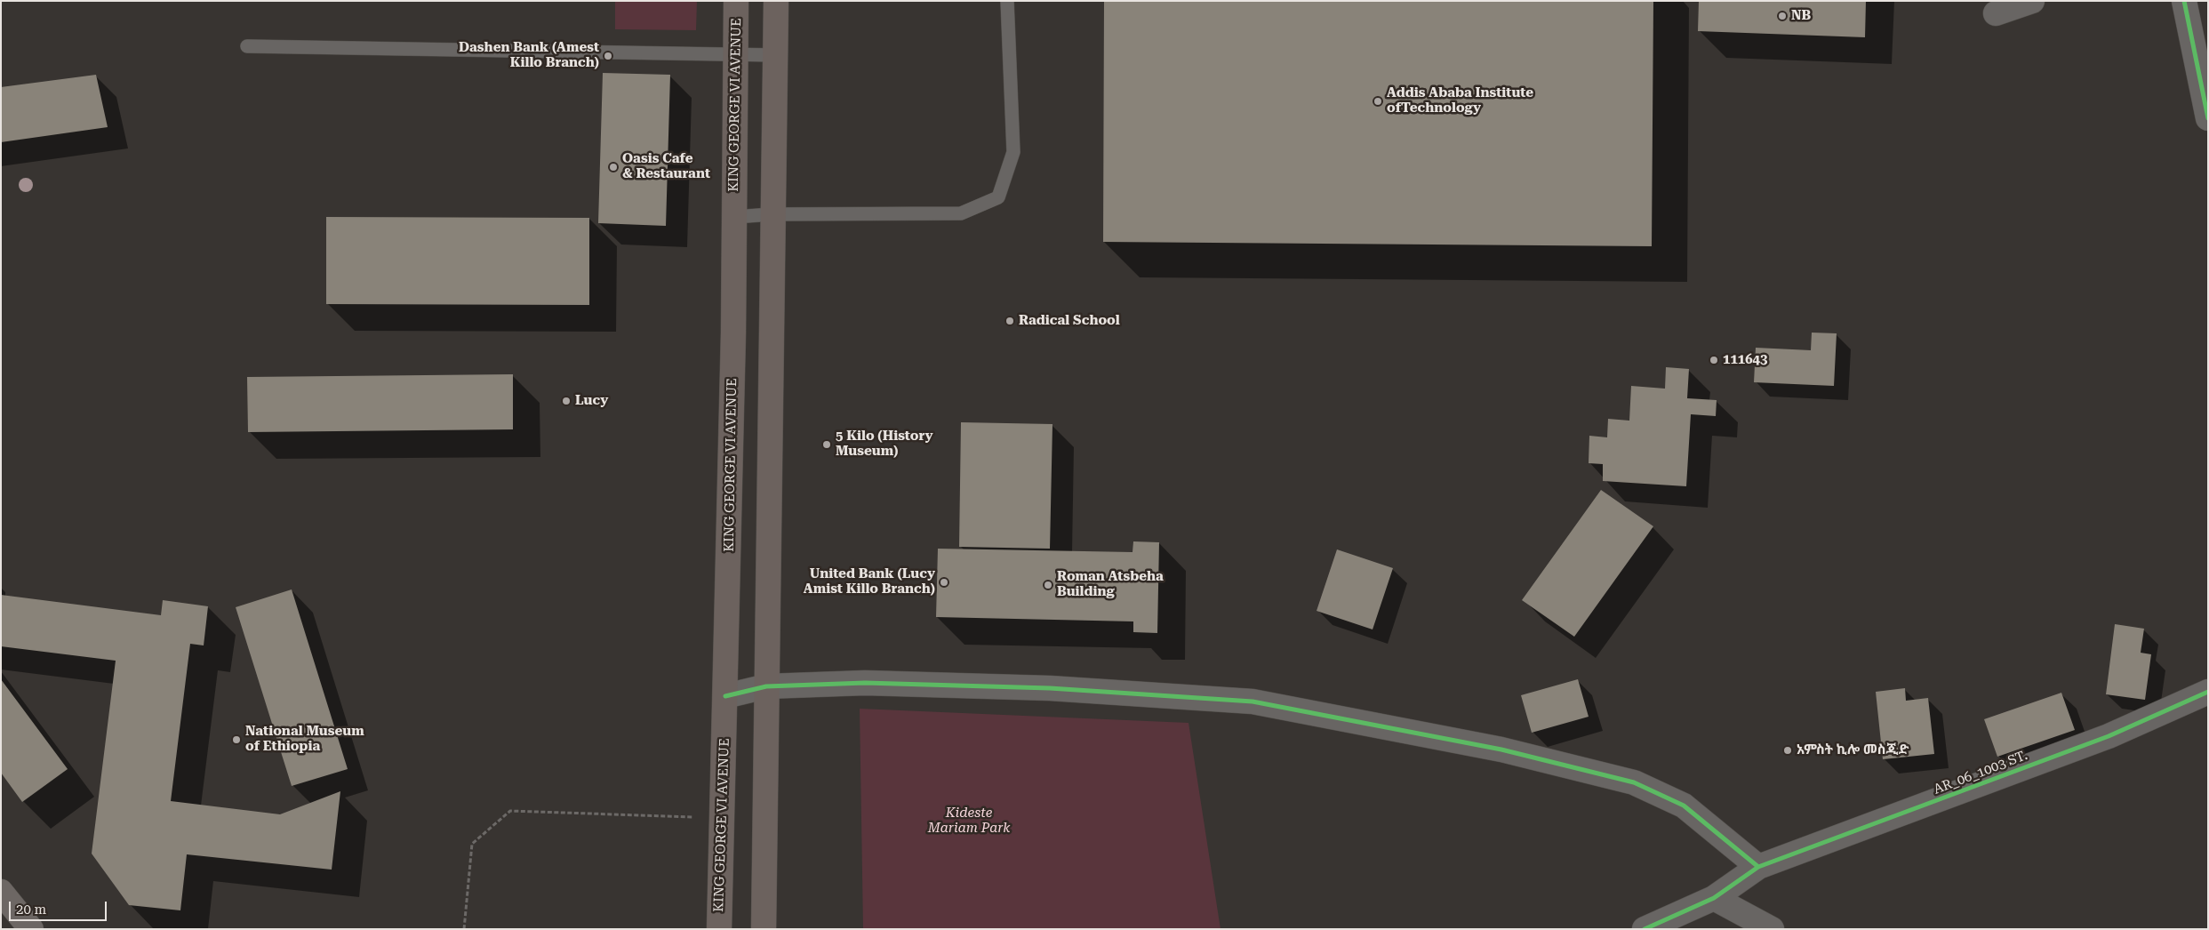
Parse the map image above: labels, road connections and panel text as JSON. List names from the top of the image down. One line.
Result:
{"streets":{"main road":["KING GEORGE VI AVENUE"],"street":["AR_06_1003 ST."]},"parks":["Kideste Mariam Park"],"places":["NB","Dashen Bank (Amest Killo Branch)","Addis Ababa Institute ofTechnology","Oasis Cafe & Restaurant","Radical School","111643","Lucy","5 Kilo (History Museum)","United Bank (Lucy Amist Killo Branch)","Roman Atsbeha Building","National Museum of Ethiopia","አምስት ኪሎ መስጂድ"],"scale_bar":"20 m"}
